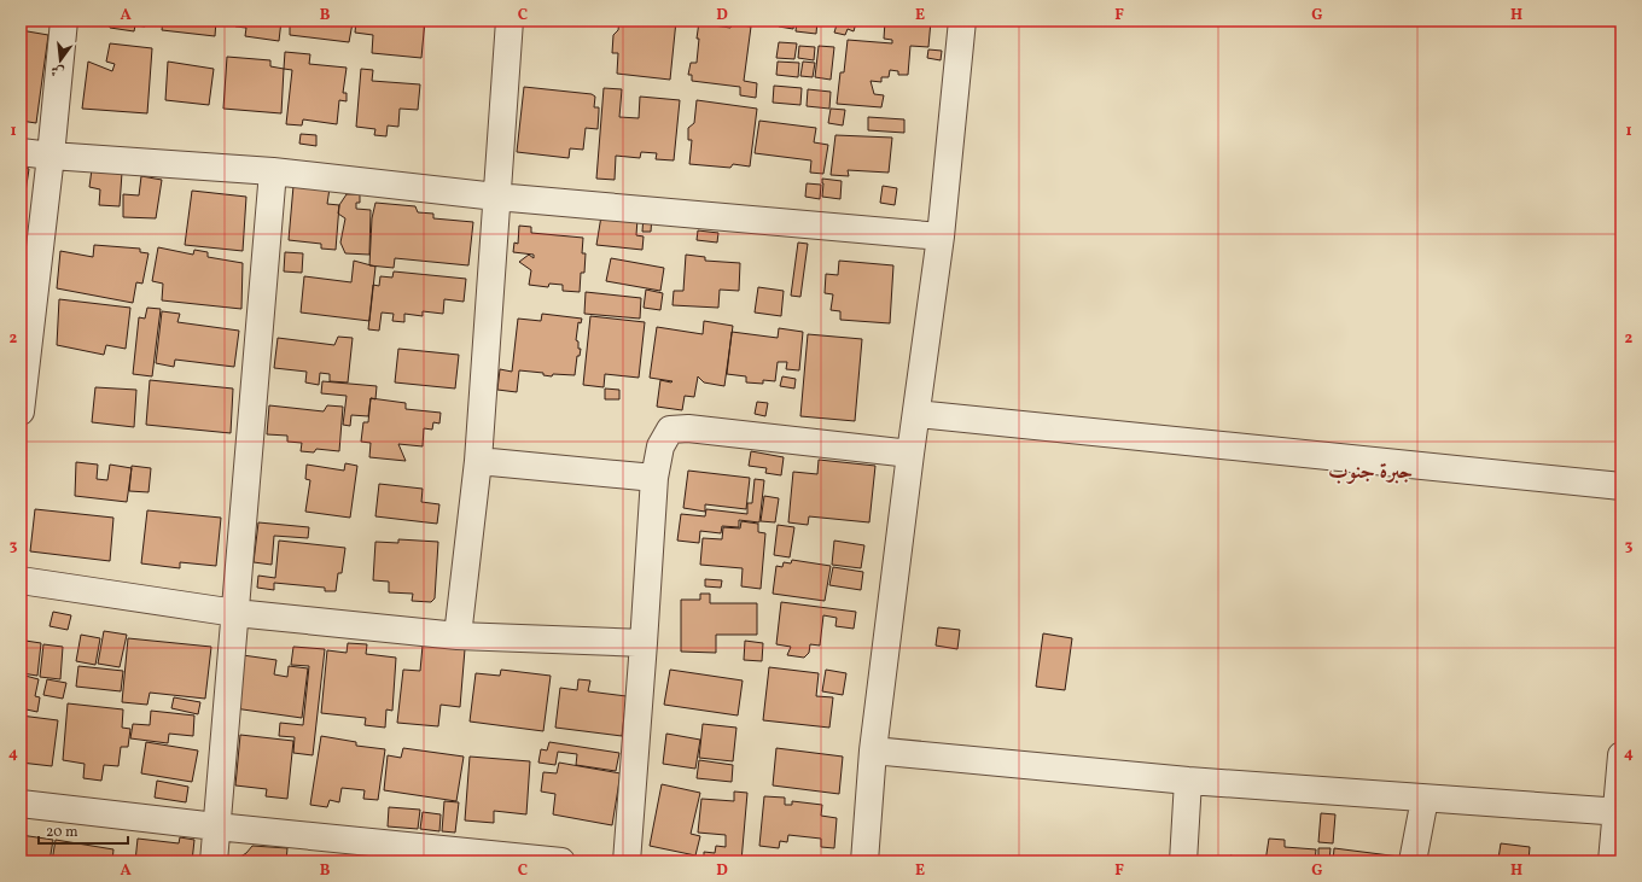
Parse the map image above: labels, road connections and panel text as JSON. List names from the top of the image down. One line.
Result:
{"districts":["جبرة جنوب"],"scale_bar":"20 m","north":"bottom","grid":{"columns":["A","B","C","D","E","F","G","H"],"rows":["1","2","3","4"]}}
